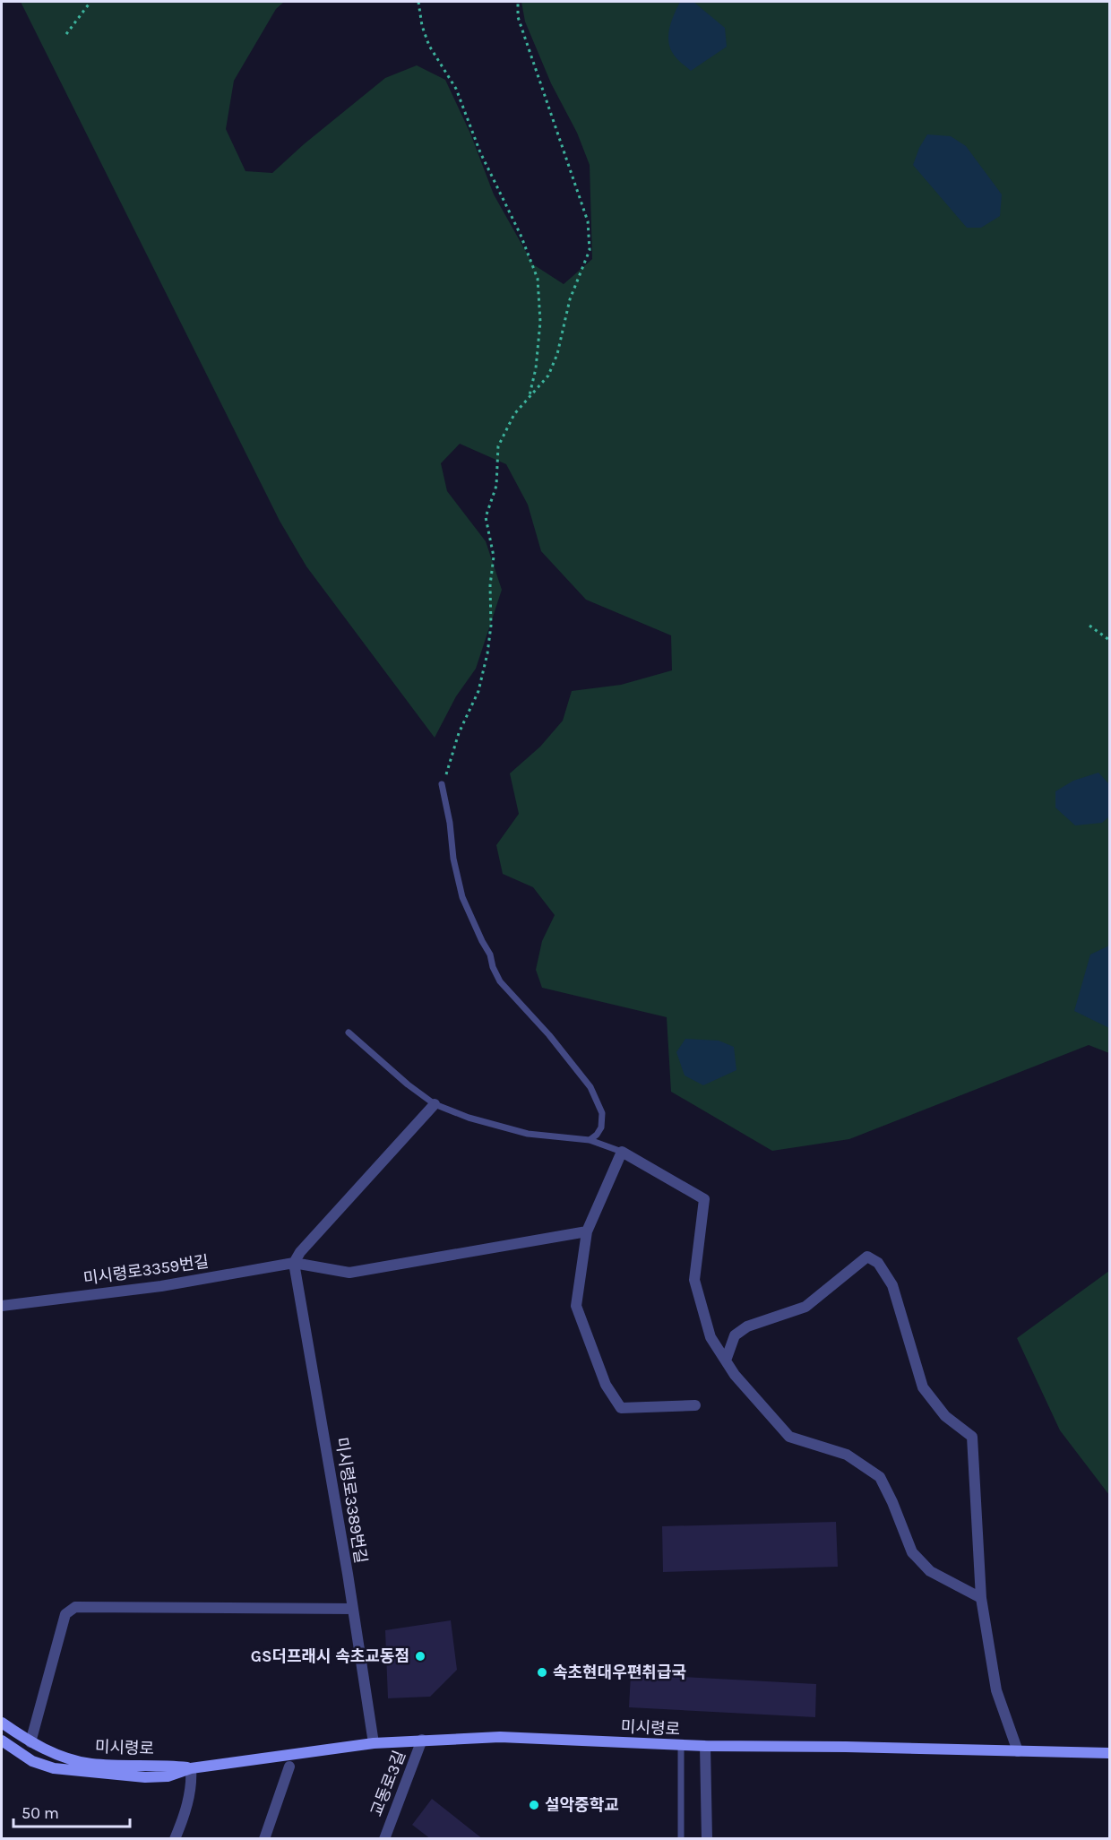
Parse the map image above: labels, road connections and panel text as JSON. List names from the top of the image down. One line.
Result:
{"streets":{"main road":["미시령로"],"street":["미시령로3359번길","미시령로3389번길","교동로3길"]},"crossings":[["미시령로3359번길","미시령로3389번길"],["미시령로3389번길","미시령로"],["미시령로","교동로3길"]],"places":["GS더프래시 속초교동점","속초현대우편취급국","설악중학교"],"scale_bar":"50 m"}
